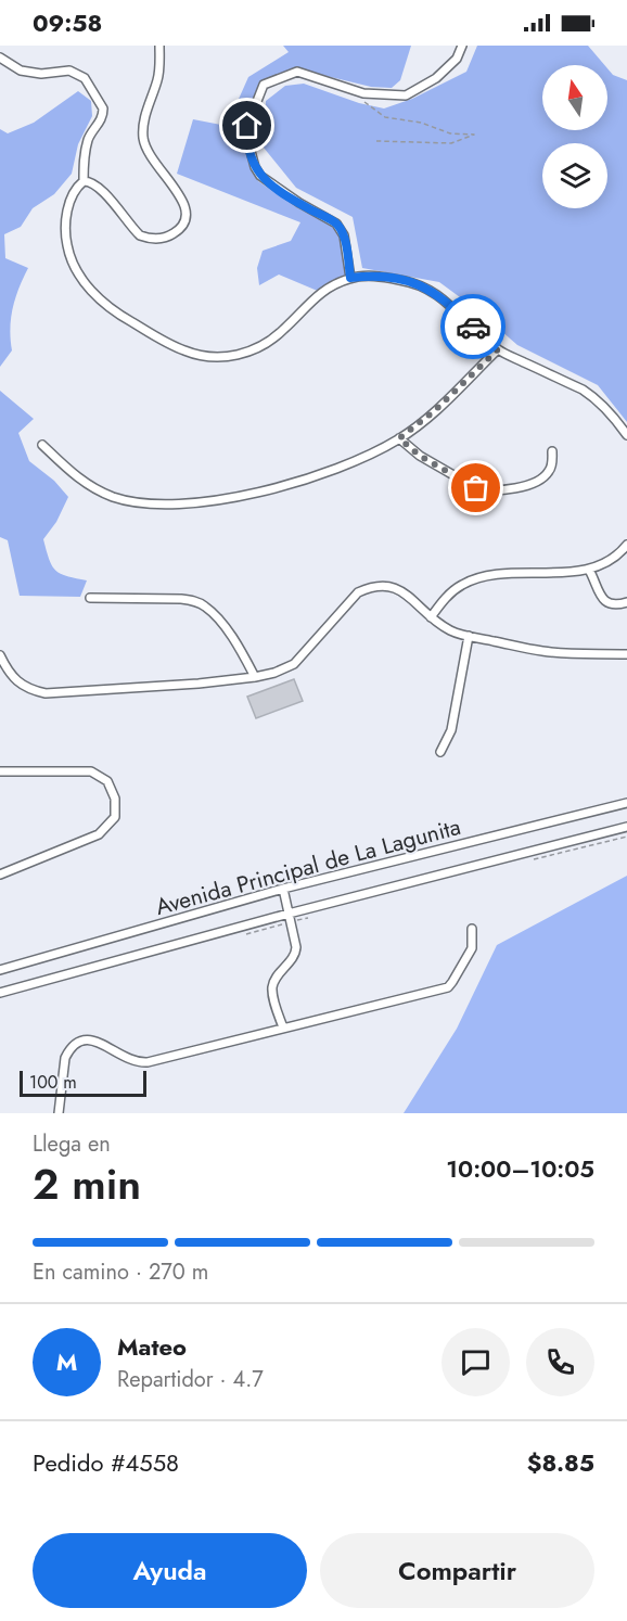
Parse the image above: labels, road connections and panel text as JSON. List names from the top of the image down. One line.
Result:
{"streets":{"street":["Avenida Principal de La Lagunita"]},"scale_bar":"100 m","north":"top","page":{"status":"09:58","scale":"100 m","heading":["2 min","Llega en","10:00–10:05"],"panel":["Mateo","Repartidor · 4.7","Pedido #4558","$8.85"],"bar":"En camino · 270 m","round":"M","buttons":["Ayuda","Compartir"]}}
